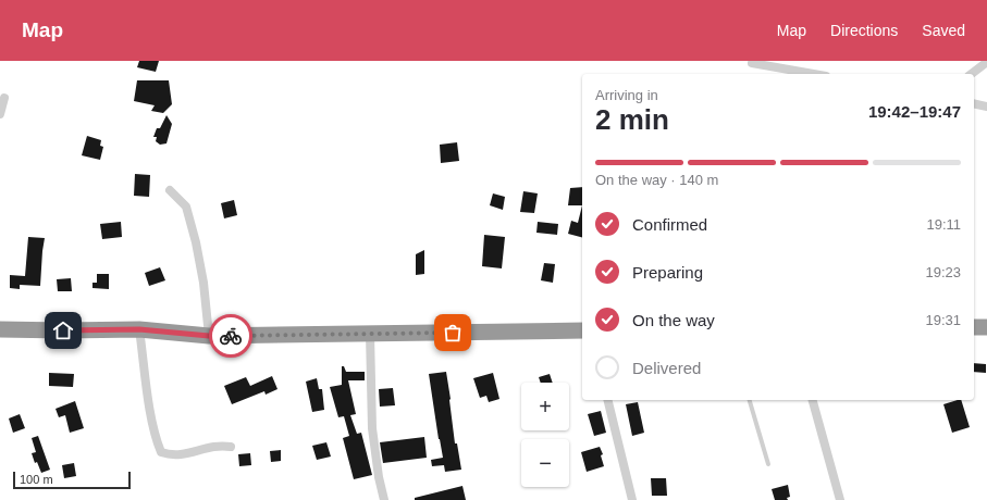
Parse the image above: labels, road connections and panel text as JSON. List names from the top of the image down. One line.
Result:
{"scale_bar":"100 m","page":{"header":"Map","nav":["Map","Directions","Saved"],"heading":["2 min","Arriving in","19:42–19:47"],"bar":"On the way · 140 m","list":[["Confirmed","19:11"],["Preparing","19:23"],["On the way","19:31"],"Delivered"],"map_buttons":["+","−"],"scale":"100 m"}}
